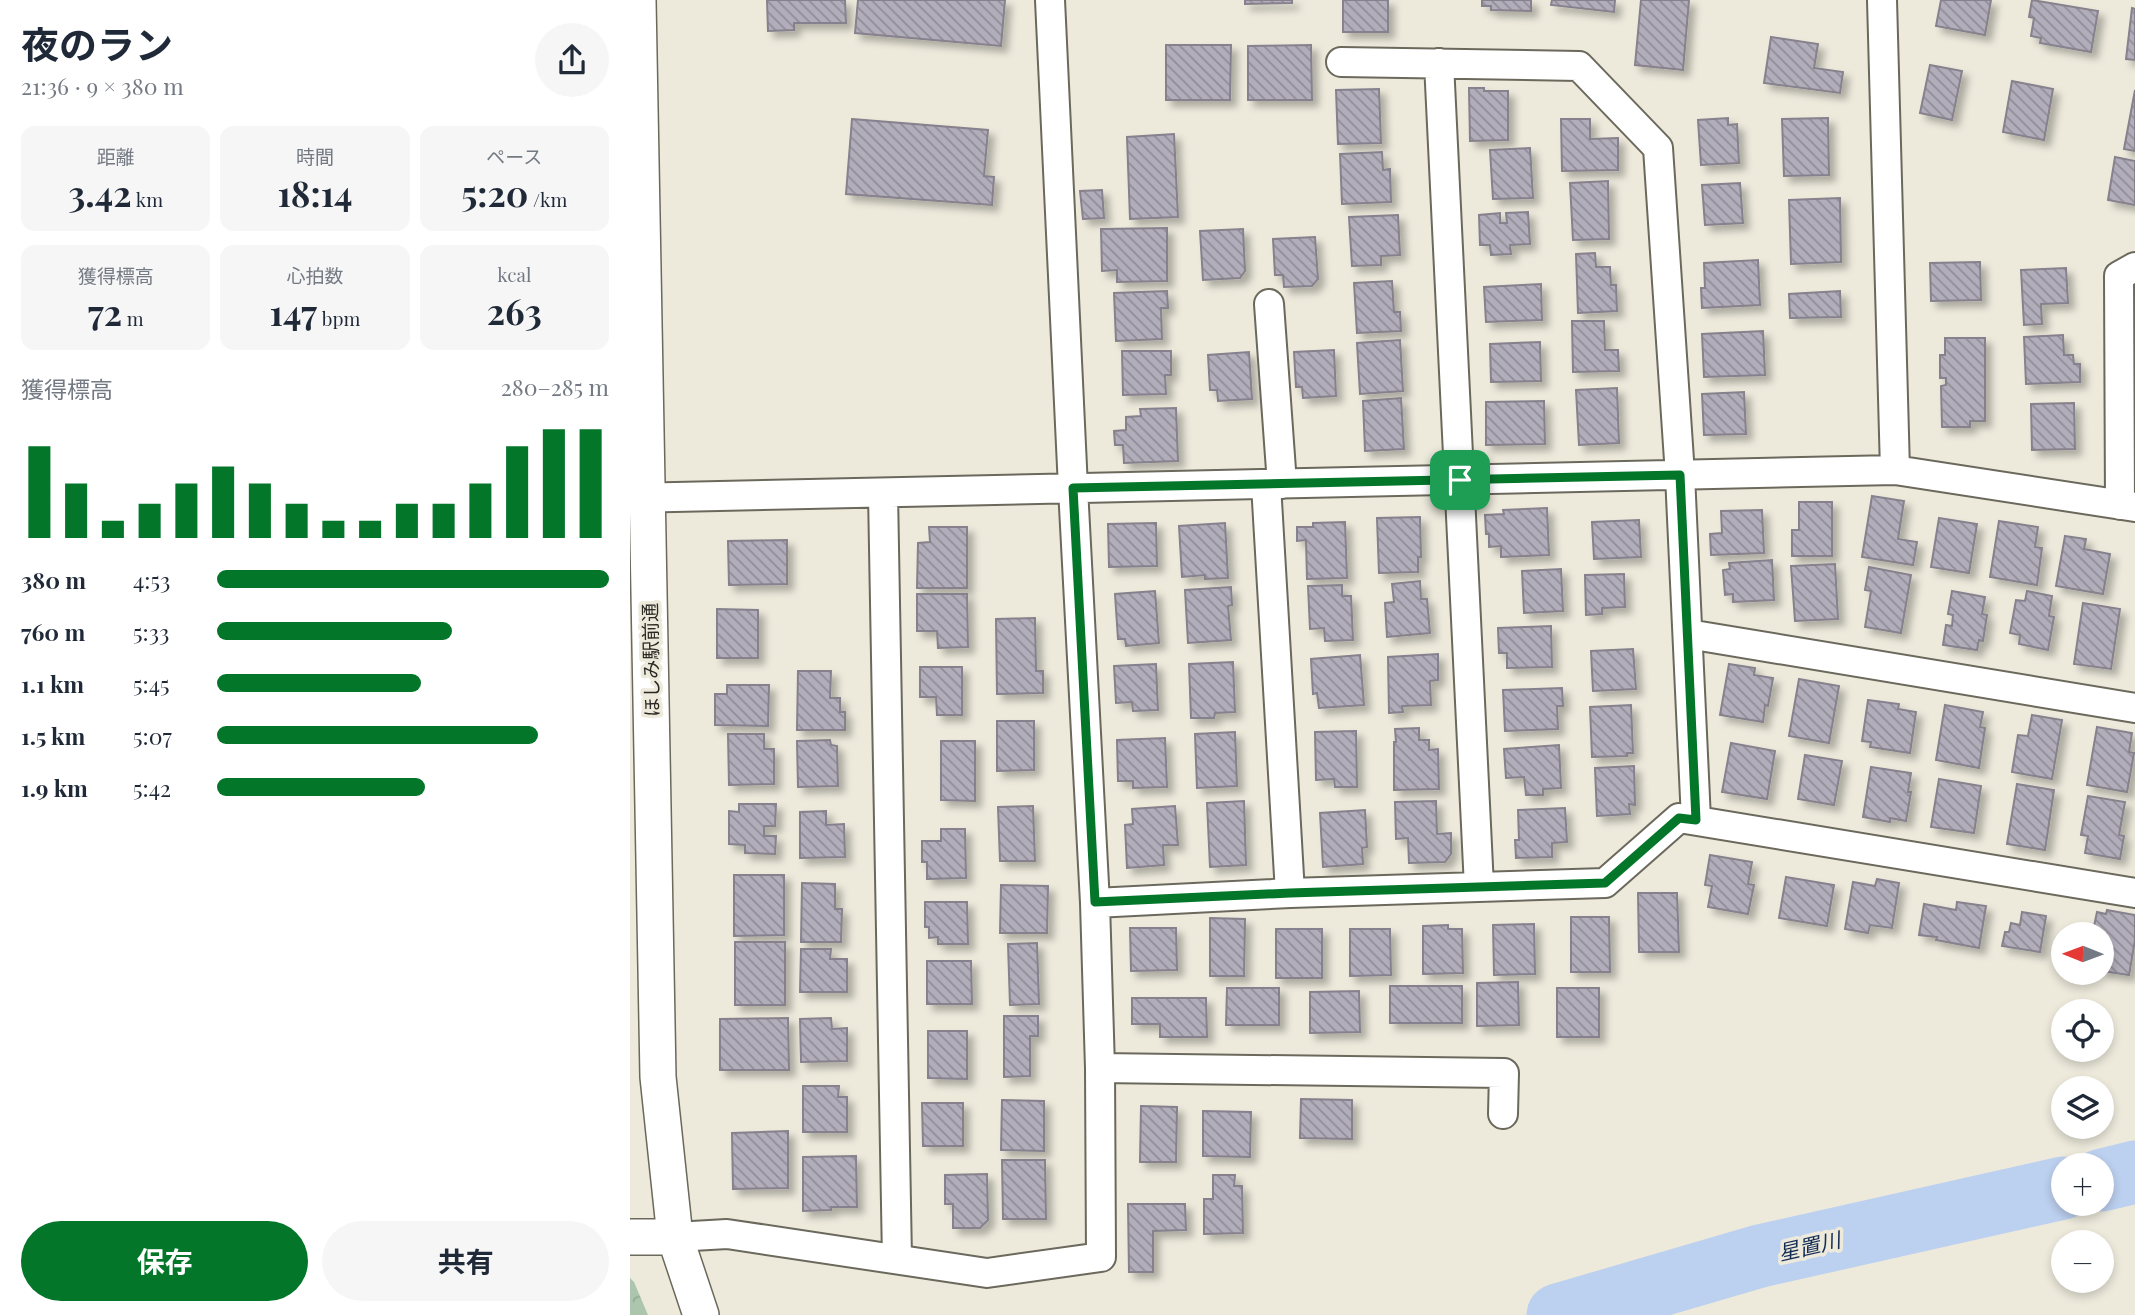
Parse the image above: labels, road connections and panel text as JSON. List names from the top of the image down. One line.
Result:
{"streets":{"street":["ほしみ駅前通"]},"water":["星置川"],"north":"left","page":{"heading":["夜のラン","21:36 · 9 × 380 m"],"stats":[["距離","3.42 km"],["時間","18:14"],["ペース","5:20 /km"],["獲得標高","72 m"],["心拍数","147 bpm"],["kcal","263"]],"chart":["獲得標高","280–285 m"],"list":[{"name":"380 m","note":"4:53"},{"name":"760 m","note":"5:33"},{"name":"1.1 km","note":"5:45"},{"name":"1.5 km","note":"5:07"},{"name":"1.9 km","note":"5:42"}],"map_buttons":["+","−"],"buttons":["保存","共有"]}}
